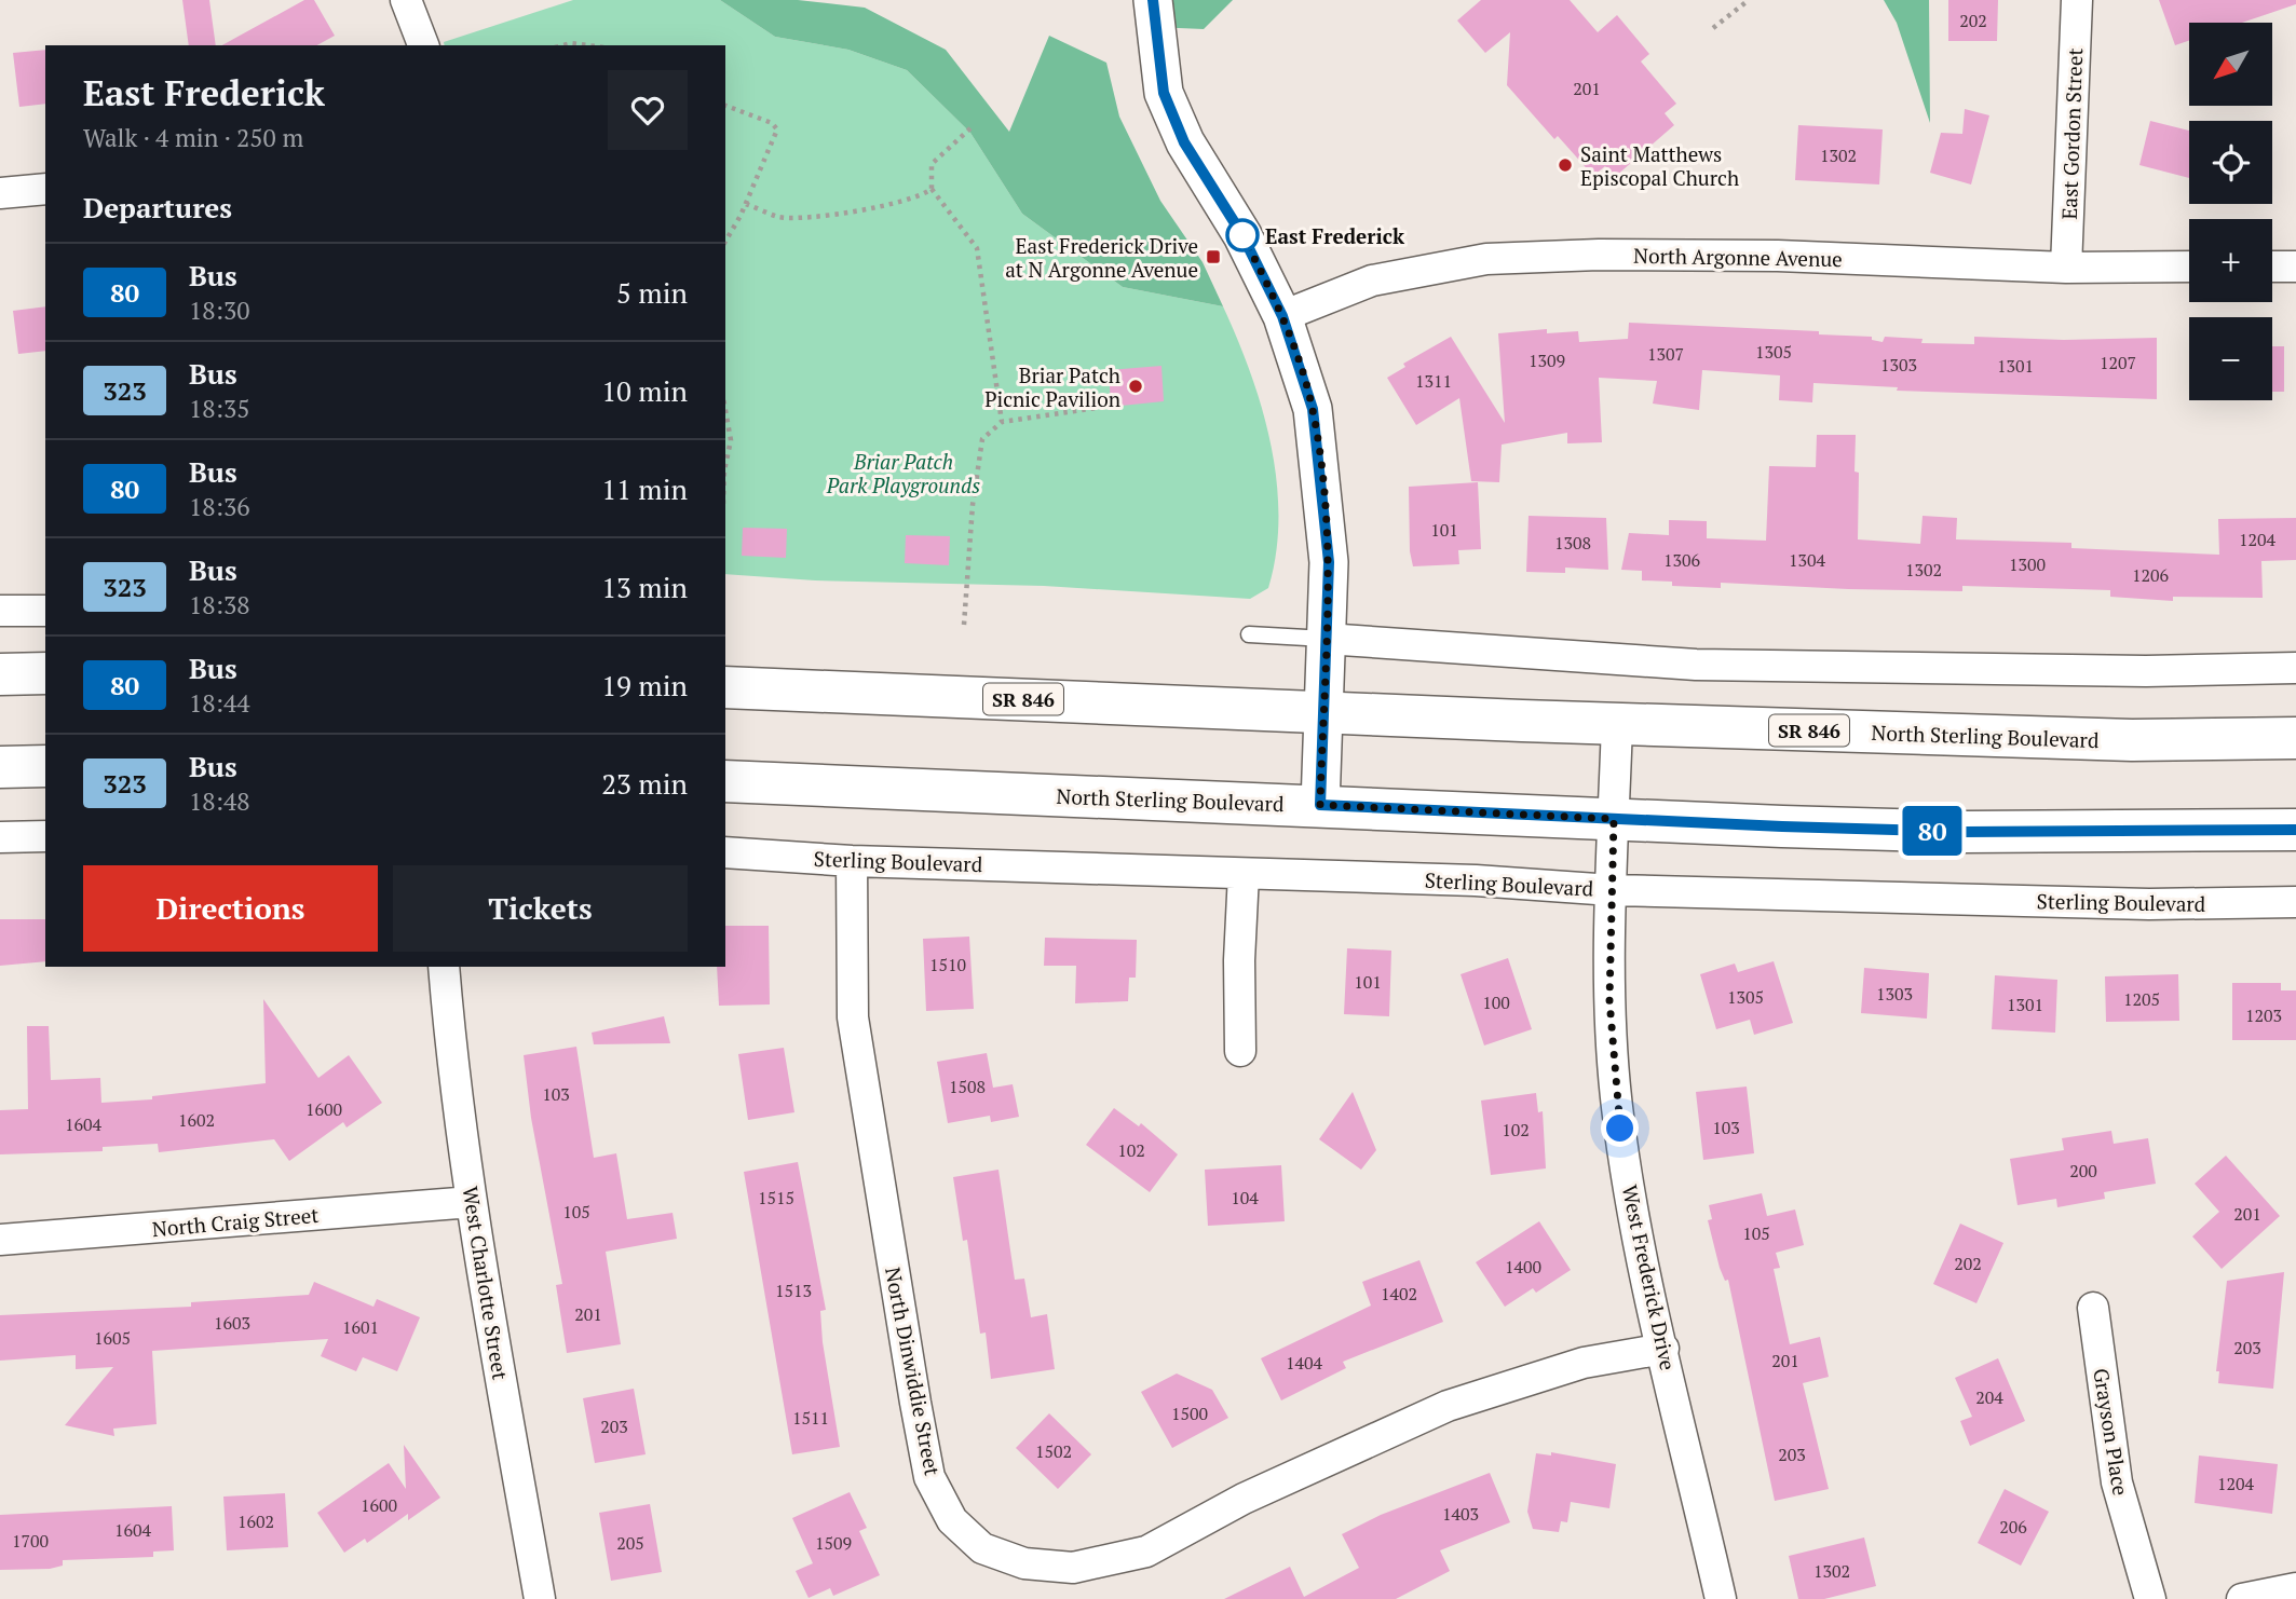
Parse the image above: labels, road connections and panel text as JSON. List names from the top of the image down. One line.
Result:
{"streets":{"main road":["SR 846","North Sterling Boulevard"],"street":["East Gordon Street","North Argonne Avenue","Sterling Boulevard","North Craig Street","West Frederick Drive","West Charlotte Street","North Dinwiddie Street","Grayson Place"]},"crossings":[["East Gordon Street","North Argonne Avenue"],["North Sterling Boulevard","West Frederick Drive"],["Sterling Boulevard","West Frederick Drive"],["Sterling Boulevard","North Dinwiddie Street"],["North Craig Street","West Charlotte Street"],["West Frederick Drive","North Dinwiddie Street"]],"parks":["Briar Patch Park Playgrounds"],"places":{"other":["Saint Matthews Episcopal Church","East Frederick","Briar Patch Picnic Pavilion"],"transit":["East Frederick Drive at N Argonne Avenue"]},"lines":["bus line 80"],"house_numbers":["202","201","1302","1305","1307","1309","1207","1303","1301","1311","101","1204","1308","1306","1304","1300","1302","1206","1510","101","1303","1305","1205","100","1301","1203","1508","103","1600","1602","1604","103","102","102","200","1515","104","105","201","105","202","1400","1513","1402","201","1603","1601","1605","203","201","1404","204","1500","1511","203","1502","203","1204","1600","1403","1602","206","1604","1700","205","1509","1302"],"north":"bottom left","page":{"on_map":"80","map_buttons":["+","−"],"heading":[["East Frederick","Walk · 4 min · 250 m"],"Departures"],"list":[{"mark":"80","name":"Bus","note":"18:30","value":"5 min"},{"mark":"323","name":"Bus","note":"18:35","value":"10 min"},{"mark":"80","name":"Bus","note":"18:36","value":"11 min"},{"mark":"323","name":"Bus","note":"18:38","value":"13 min"},{"mark":"80","name":"Bus","note":"18:44","value":"19 min"},{"mark":"323","name":"Bus","note":"18:48","value":"23 min"}],"buttons":["Directions","Tickets"]}}
